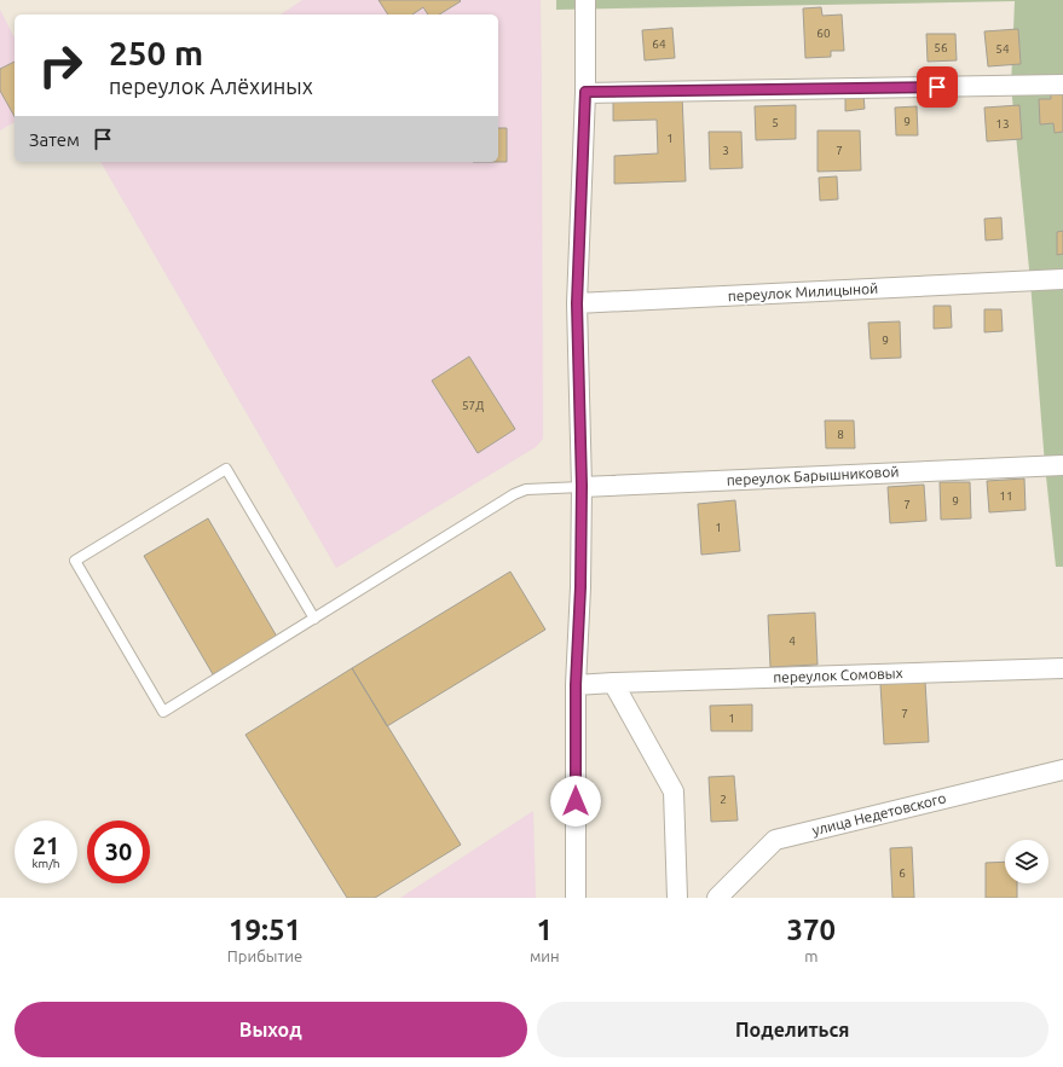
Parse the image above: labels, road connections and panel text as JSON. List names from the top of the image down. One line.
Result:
{"streets":{"street":["переулок Милицыной","переулок Барышниковой","переулок Сомовых","улица Недетовского"]},"house_numbers":["60","64","56","54","9","5","13","1","3","7","9","57Д","8","11","9","7","1","4","7","1","2","6"],"page":{"turn":["250 m","переулок Алёхиных"],"then":"Затем","speed":"21 km/h","limit":"30","eta":["19:51","Прибытие","1","мин","370","m"],"buttons":["Выход","Поделиться"]}}
